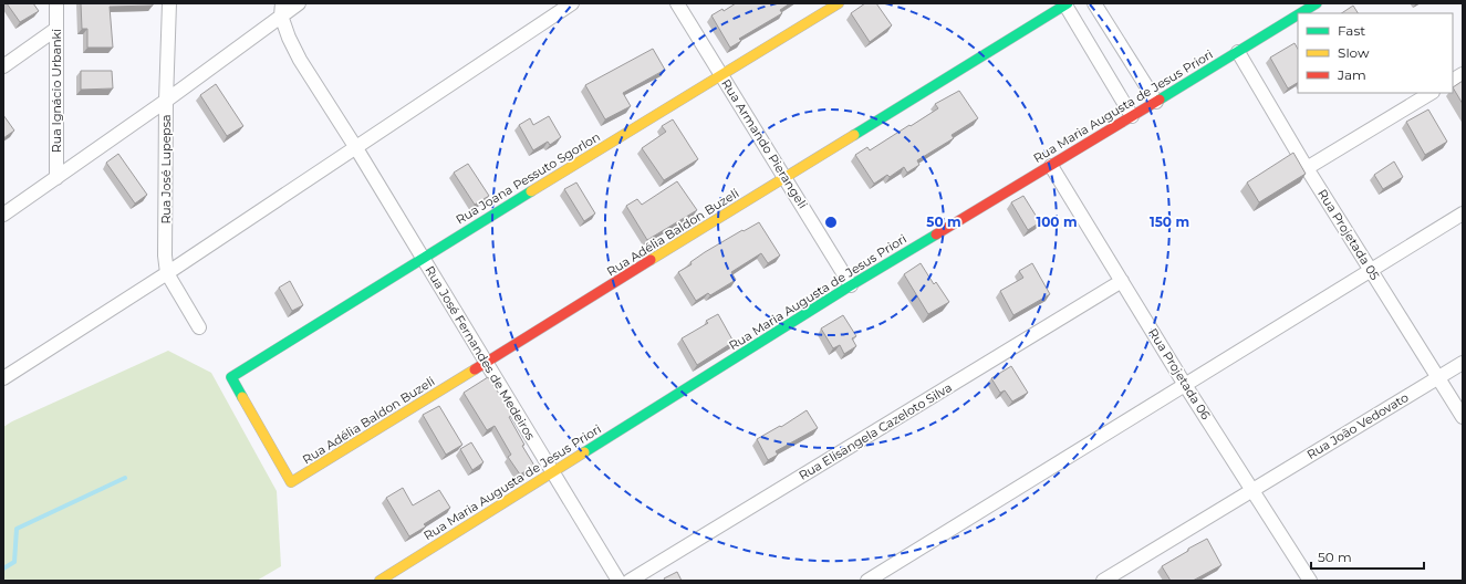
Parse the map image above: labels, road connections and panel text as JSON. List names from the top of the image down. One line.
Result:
{"streets":{"street":["Rua Ignácio Urbanki","Rua Maria Augusta de Jesus Priori","Rua Armando Pierangeli","Rua José Lupepsa","Rua Joana Pessuto Sgorlon","Rua Adélia Baldon Buzeli","Rua Projetada 05","Rua José Fernandes de Medeiros","Rua Projetada 06","Rua João Vedovato","Rua Elisangela Cazeloto Silva"]},"crossings":[["Rua Maria Augusta de Jesus Priori","Rua Armando Pierangeli"],["Rua Maria Augusta de Jesus Priori","Rua Projetada 05"],["Rua Maria Augusta de Jesus Priori","Rua José Fernandes de Medeiros"],["Rua Maria Augusta de Jesus Priori","Rua Projetada 06"],["Rua Armando Pierangeli","Rua Joana Pessuto Sgorlon"],["Rua Armando Pierangeli","Rua Adélia Baldon Buzeli"],["Rua Joana Pessuto Sgorlon","Rua Adélia Baldon Buzeli"],["Rua Joana Pessuto Sgorlon","Rua José Fernandes de Medeiros"],["Rua Adélia Baldon Buzeli","Rua José Fernandes de Medeiros"],["Rua Projetada 05","Rua João Vedovato"],["Rua Projetada 06","Rua João Vedovato"],["Rua Projetada 06","Rua Elisangela Cazeloto Silva"]],"legend":["Fast","Slow","Jam"],"scale_bar":"50 m","rings":["50 m","100 m","150 m"]}
